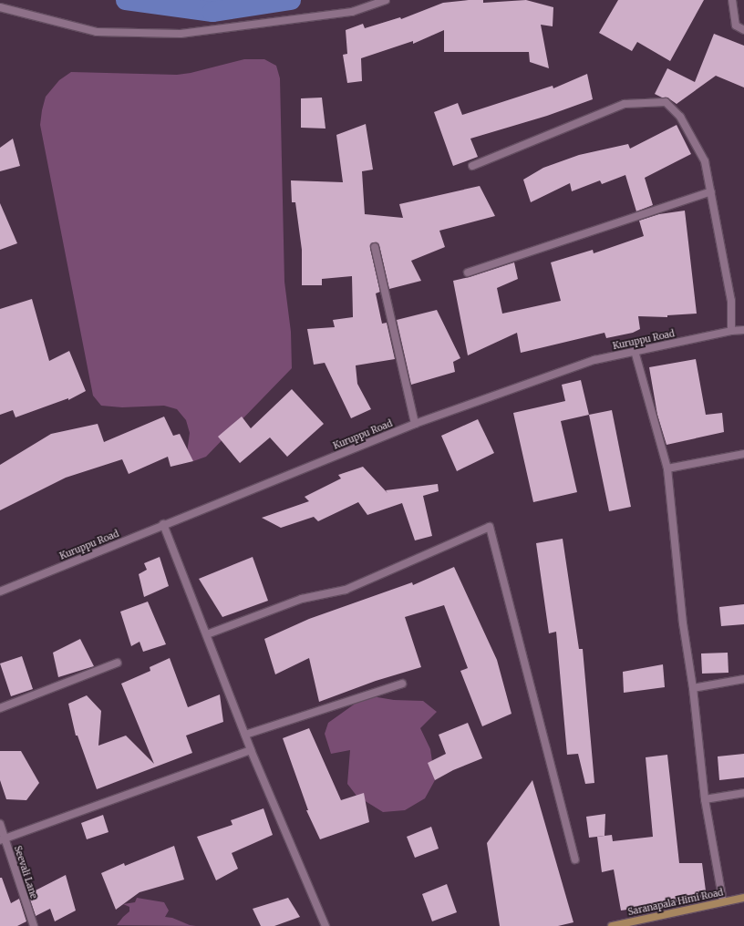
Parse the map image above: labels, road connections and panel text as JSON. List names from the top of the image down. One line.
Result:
{"streets":{"street":["Kuruppu Road","Seevali Lane","Saranapala Himi Road"]}}
